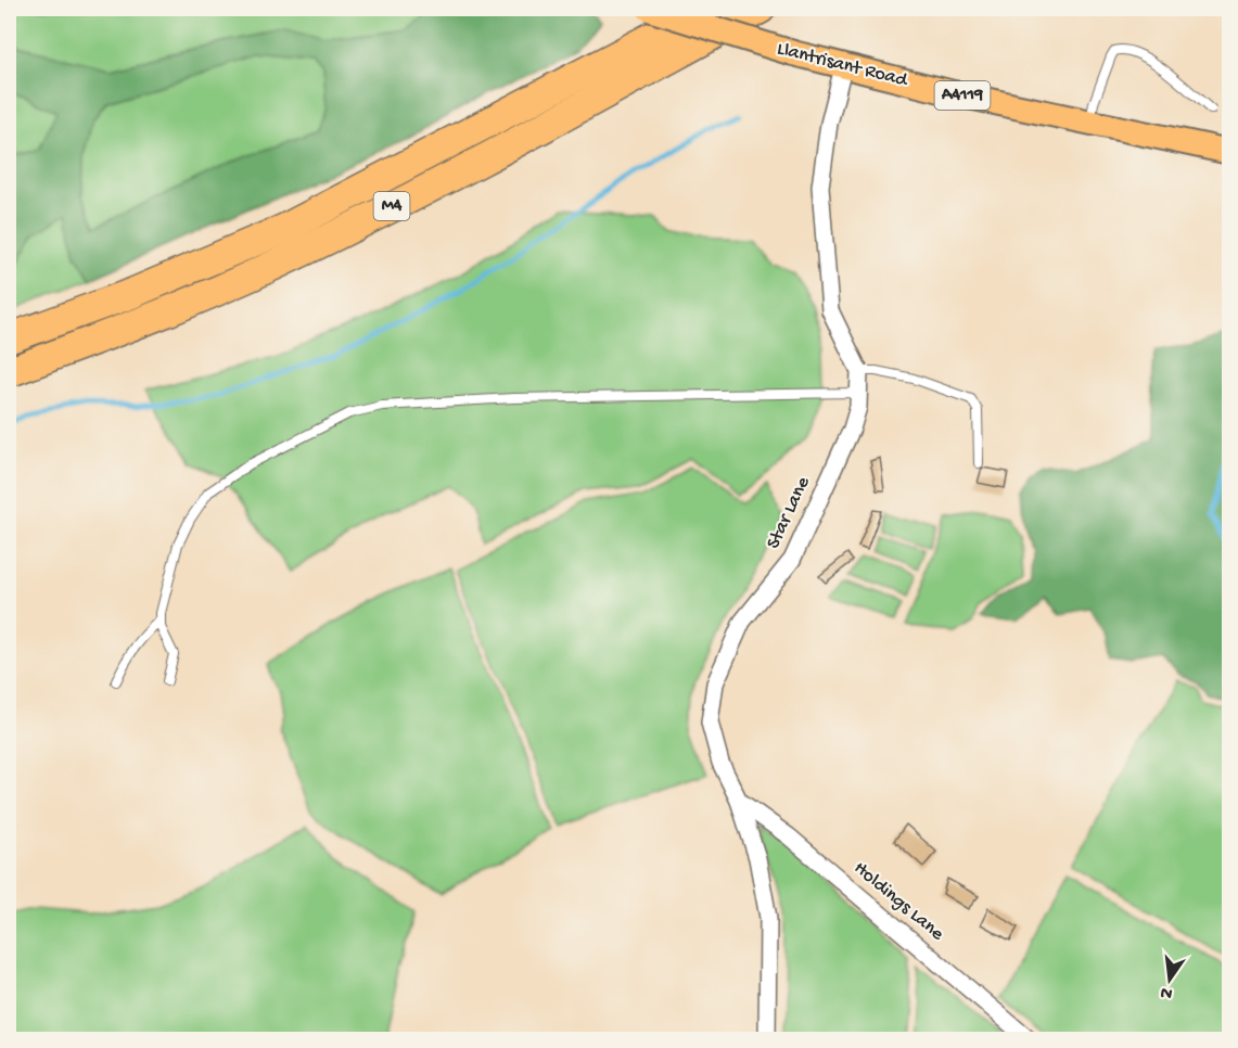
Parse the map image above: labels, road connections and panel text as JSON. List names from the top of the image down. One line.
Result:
{"streets":{"highway":["M4"],"main road":["Llantrisant Road","A4119"],"street":["Star Lane","Holdings Lane"]},"crossings":[["Llantrisant Road","Star Lane"],["Star Lane","Holdings Lane"]],"north":"bottom"}
